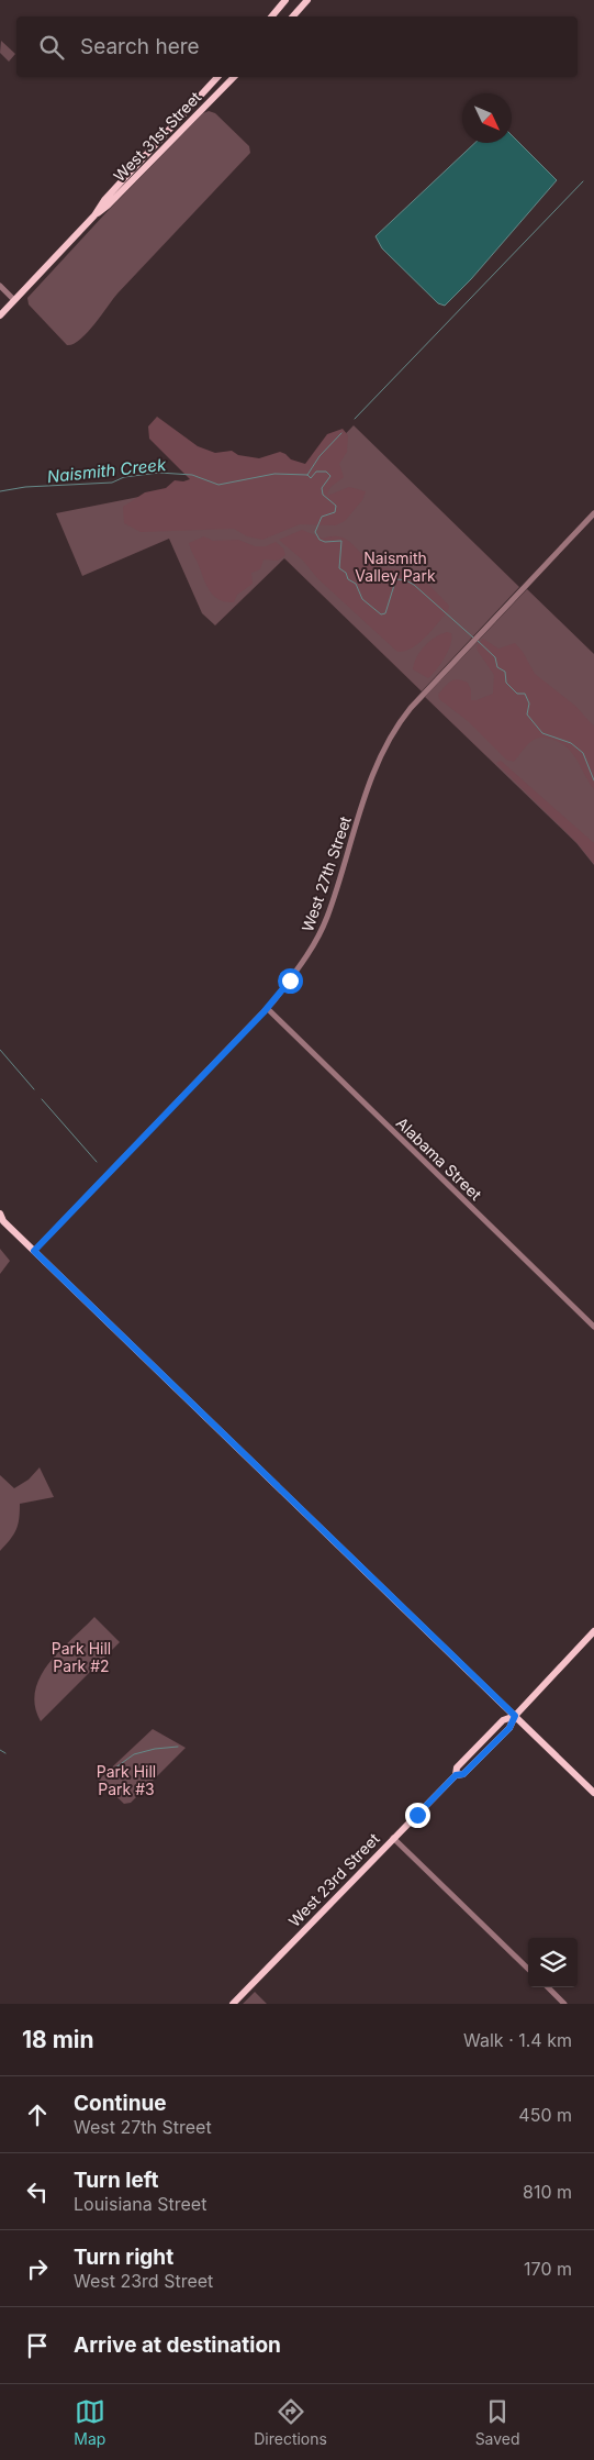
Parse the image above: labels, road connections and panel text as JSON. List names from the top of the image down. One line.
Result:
{"streets":{"main road":["West 31st Street","West 23rd Street"],"street":["West 27th Street","Alabama Street"]},"crossings":[["West 27th Street","Alabama Street"]],"water":["Naismith Creek"],"parks":["Naismith Valley Park","Park Hill Park #2","Park Hill Park #3"],"north":"bottom right","page":{"search":"Search here","heading":["18 min","Walk · 1.4 km"],"list":[["Continue","West 27th Street","450 m"],["Turn left","Louisiana Street","810 m"],["Turn right","West 23rd Street","170 m"],"Arrive at destination"],"nav":["Map","Directions","Saved"]}}
